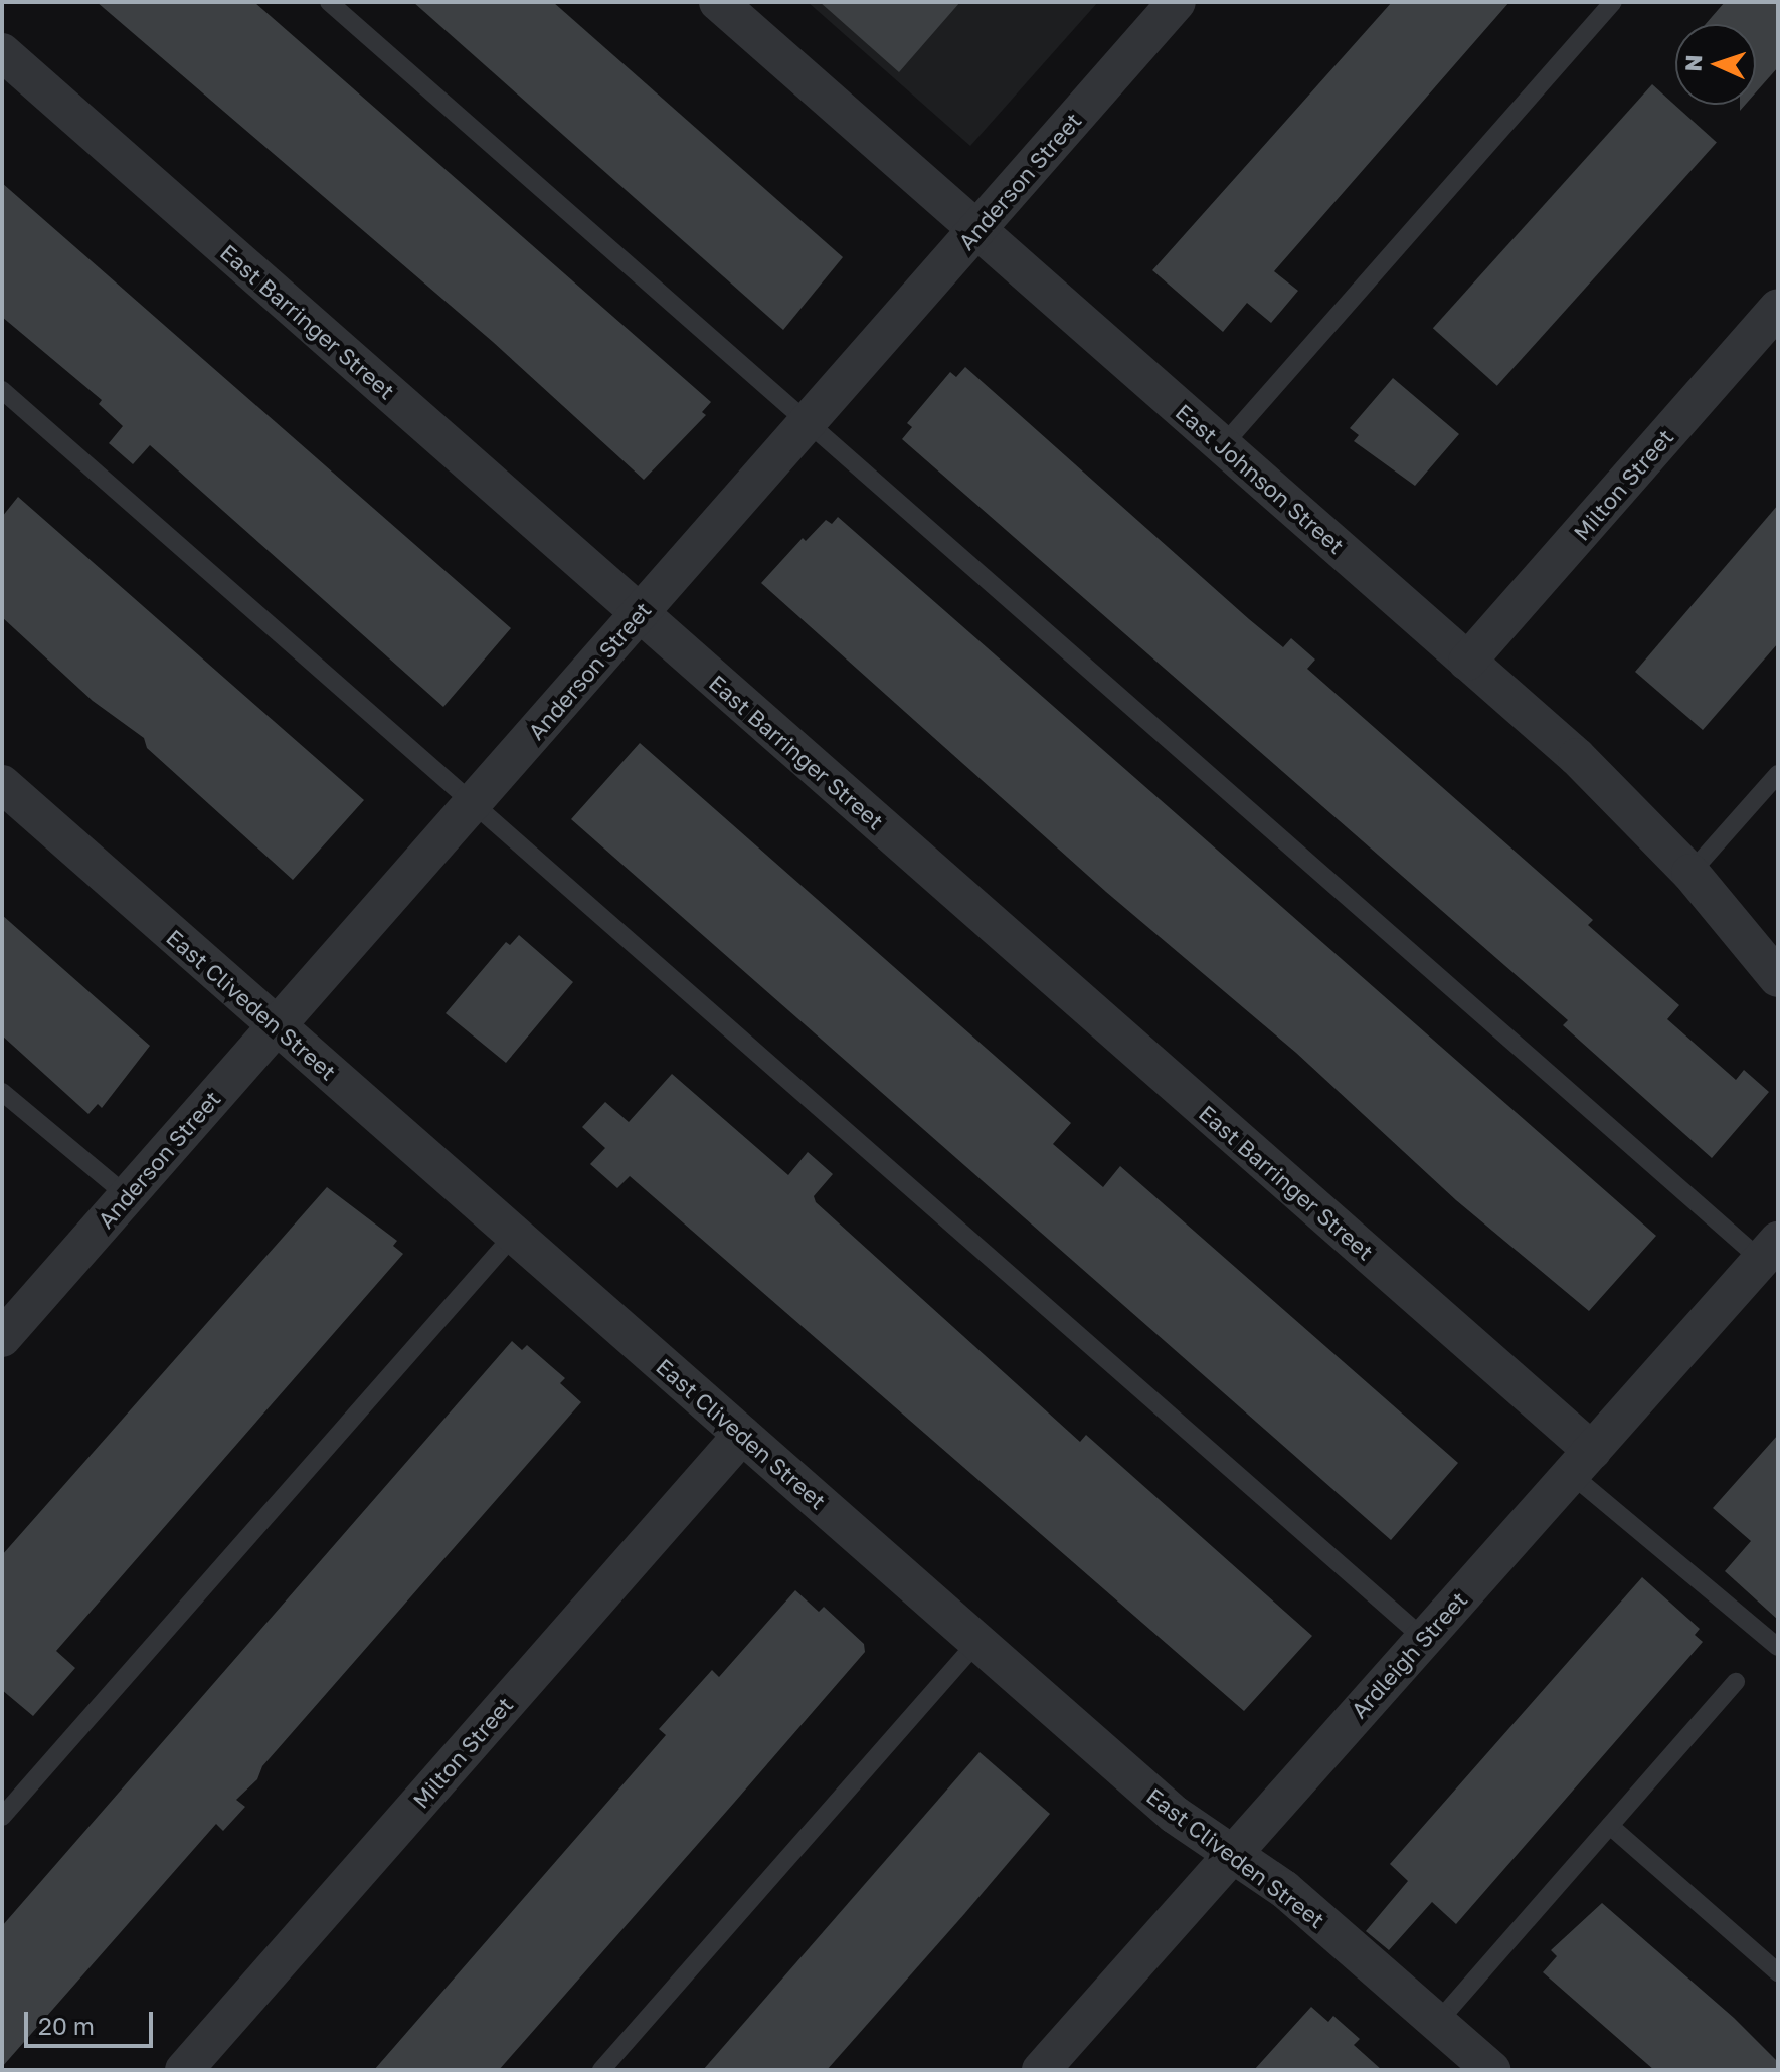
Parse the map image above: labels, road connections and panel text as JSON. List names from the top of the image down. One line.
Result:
{"streets":{"street":["Anderson Street","East Barringer Street","East Johnson Street","Milton Street","East Cliveden Street","Ardleigh Street"]},"crossings":[["Anderson Street","East Barringer Street"],["Anderson Street","East Johnson Street"],["Anderson Street","East Cliveden Street"],["East Barringer Street","Ardleigh Street"],["East Johnson Street","Milton Street"],["Milton Street","East Cliveden Street"],["East Cliveden Street","Ardleigh Street"]],"scale_bar":"20 m","north":"left"}
